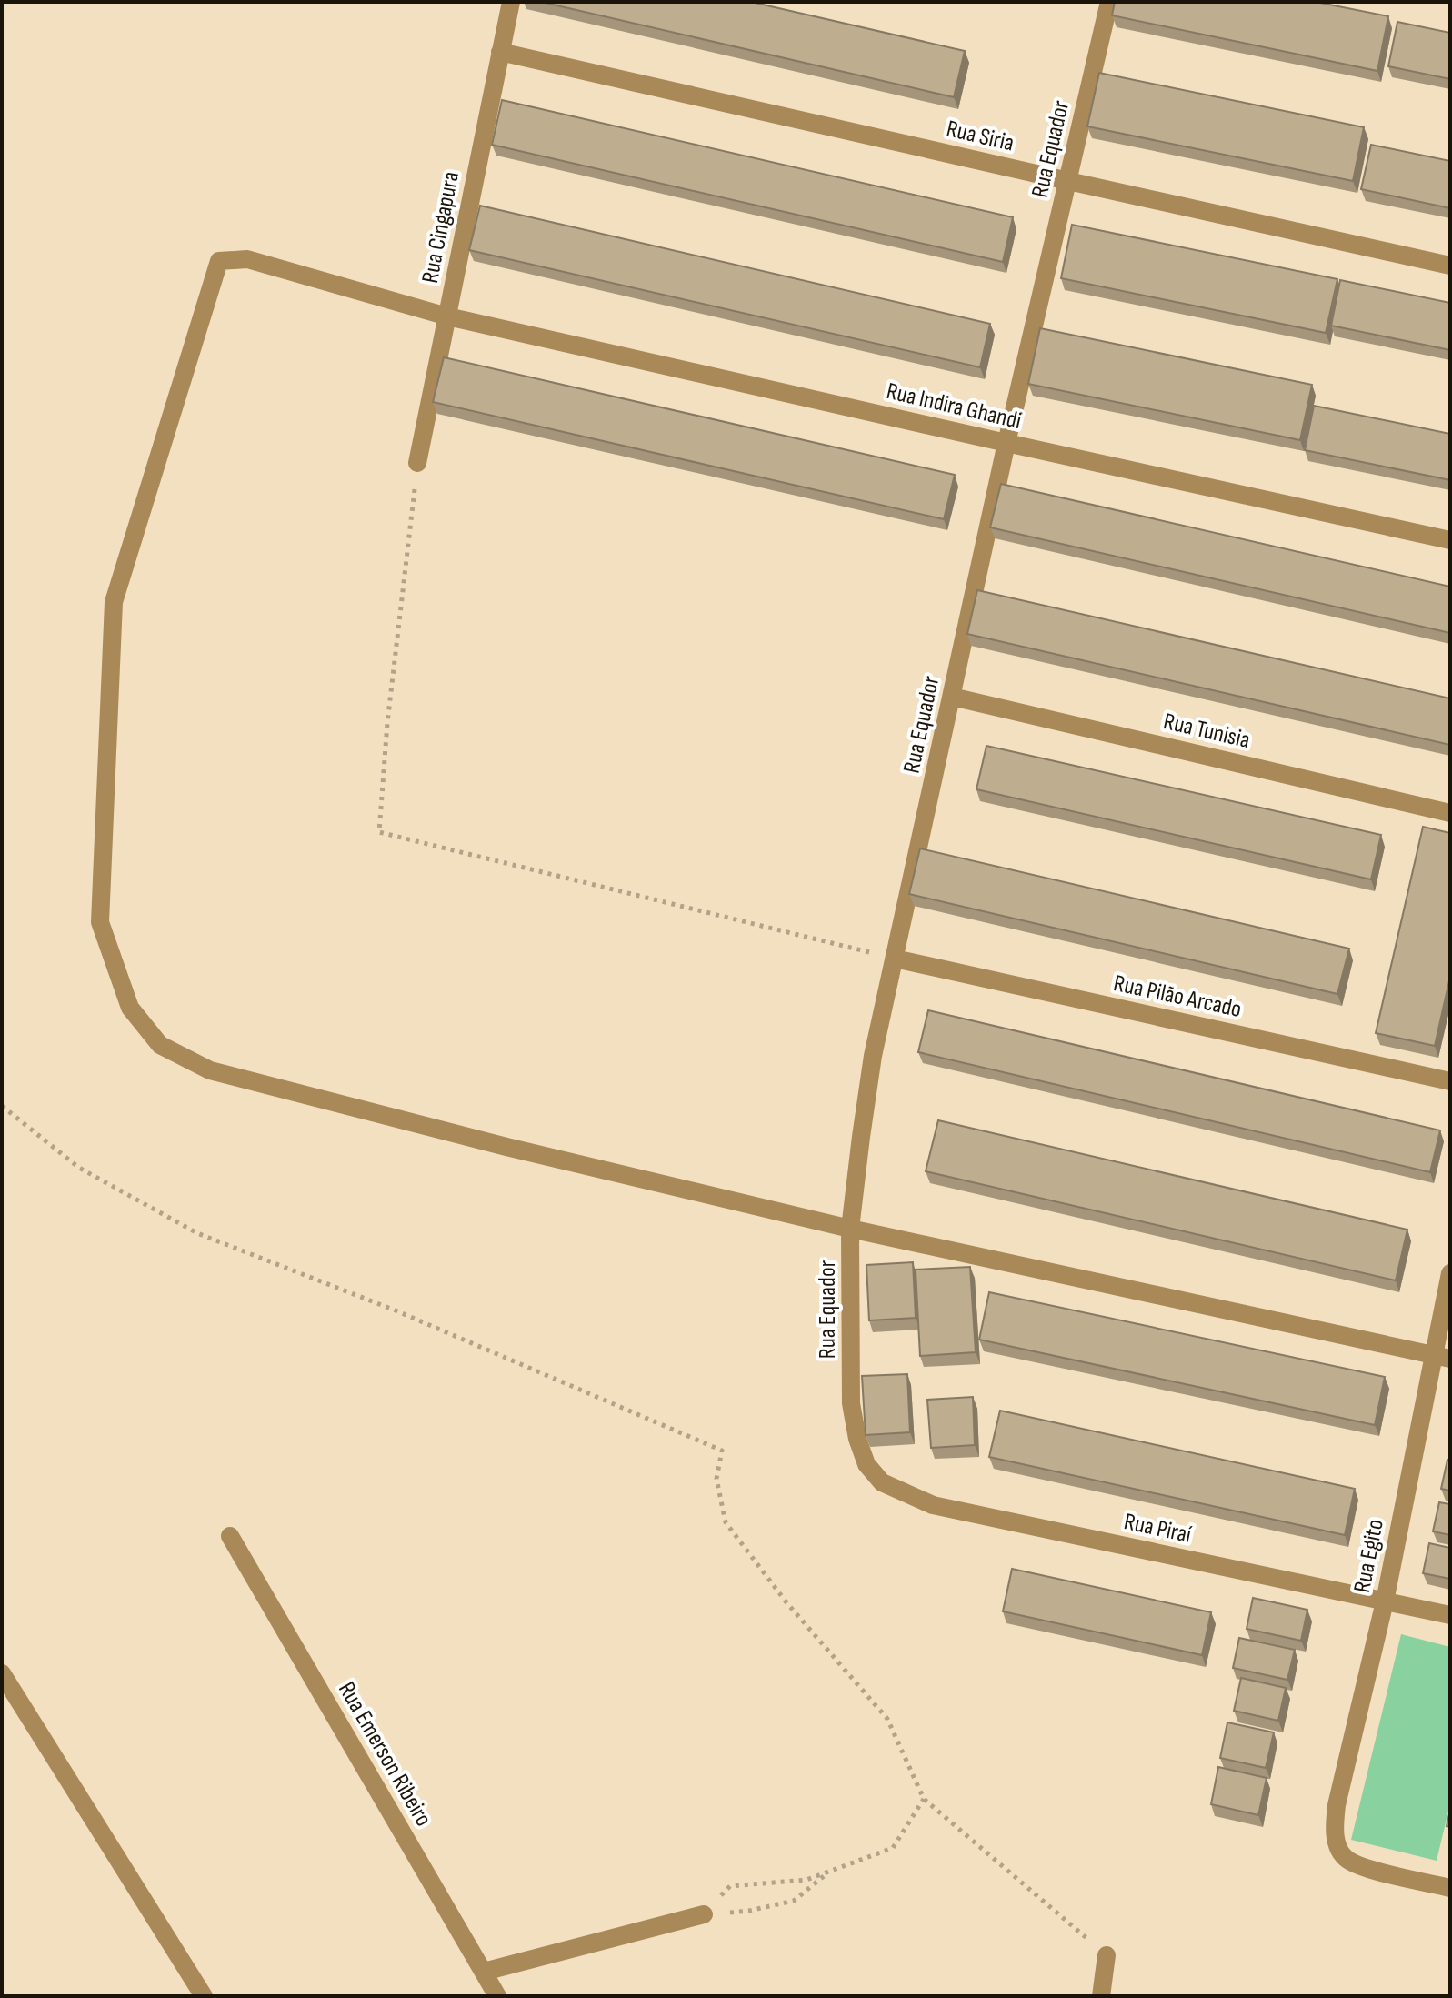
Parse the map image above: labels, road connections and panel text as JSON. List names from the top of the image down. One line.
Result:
{"streets":{"street":["Rua Siria","Rua Equador","Rua Cingapura","Rua Indira Ghandi","Rua Tunisia","Rua Pilão Arcado","Rua Piraí","Rua Egito","Rua Emerson Ribeiro"]},"crossings":[["Rua Siria","Rua Equador"],["Rua Siria","Rua Cingapura"],["Rua Equador","Rua Indira Ghandi"],["Rua Equador","Rua Tunisia"],["Rua Equador","Rua Pilão Arcado"],["Rua Equador","Rua Piraí"],["Rua Cingapura","Rua Indira Ghandi"],["Rua Piraí","Rua Egito"]]}
